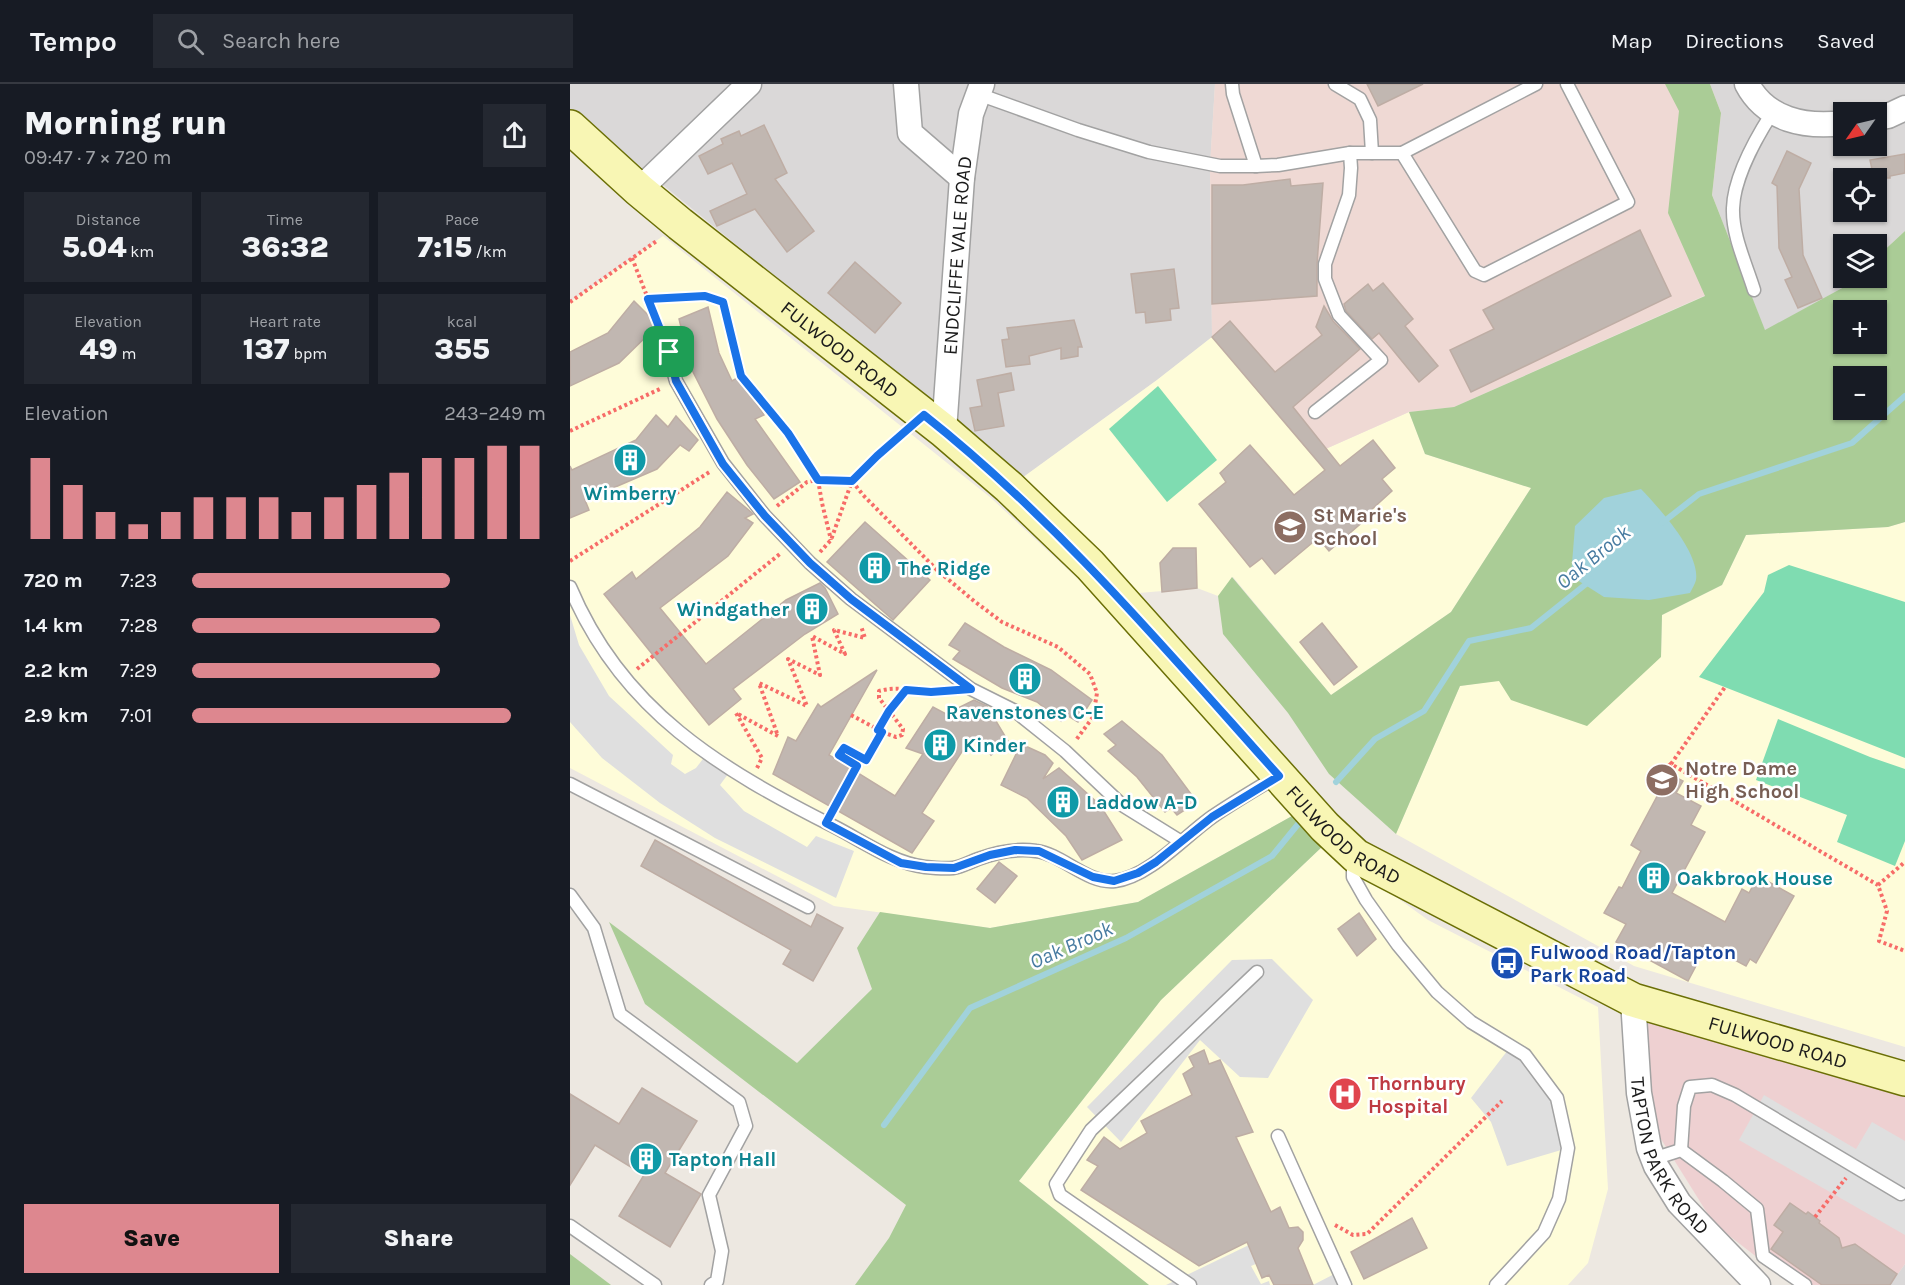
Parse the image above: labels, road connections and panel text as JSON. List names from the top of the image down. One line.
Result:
{"streets":{"street":["ENDCLIFFE VALE ROAD","FULWOOD ROAD","TAPTON PARK ROAD"]},"crossings":[["ENDCLIFFE VALE ROAD","FULWOOD ROAD"],["FULWOOD ROAD","TAPTON PARK ROAD"]],"water":["Oak Brook"],"places":{"building":["Wimberry","The Ridge","Windgather","Ravenstones C-E","Kinder","Laddow A-D","Oakbrook House","Tapton Hall"],"school or university":["St Marie's School","Notre Dame High School"],"bus stop":["Fulwood Road/Tapton Park Road"],"hospital":["Thornbury Hospital"]},"north":"bottom left","page":{"header":"Tempo","search":"Search here","nav":["Map","Directions","Saved"],"heading":["Morning run","09:47 · 7 × 720 m"],"map_buttons":["+","−"],"stats":[["Distance","5.04 km"],["Time","36:32"],["Pace","7:15 /km"],["Elevation","49 m"],["Heart rate","137 bpm"],["kcal","355"]],"chart":["Elevation","243–249 m"],"list":[{"name":"720 m","note":"7:23"},{"name":"1.4 km","note":"7:28"},{"name":"2.2 km","note":"7:29"},{"name":"2.9 km","note":"7:01"}],"buttons":["Save","Share"]}}
